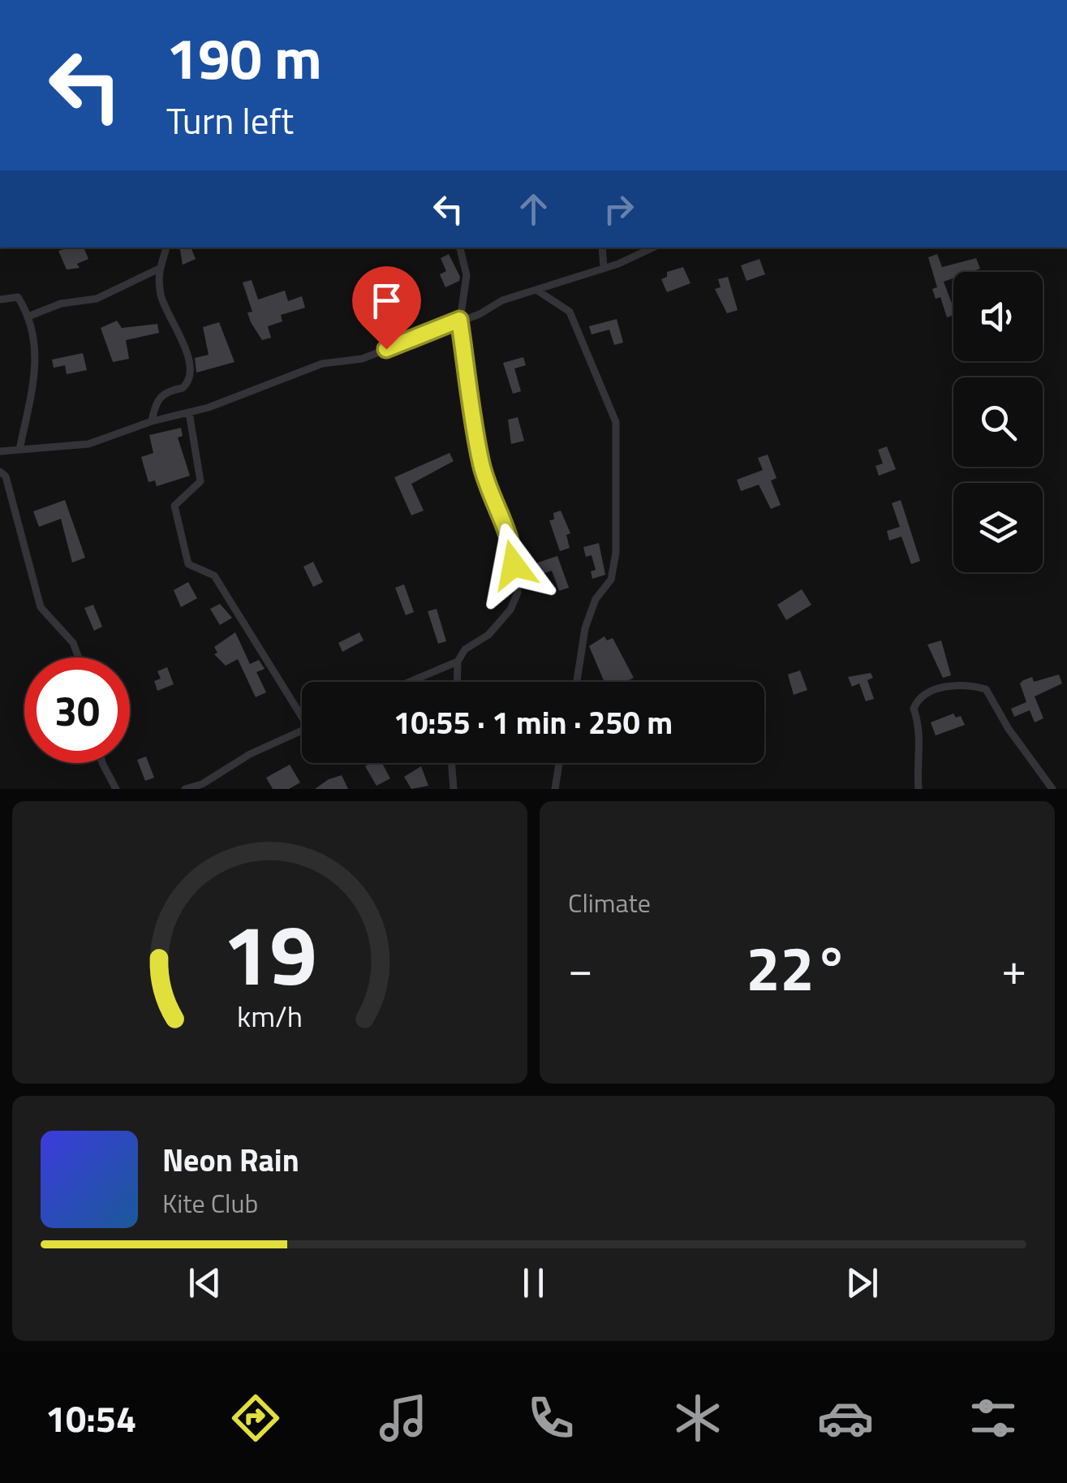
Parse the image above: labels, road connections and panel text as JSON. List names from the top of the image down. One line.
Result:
{"page":{"turn":["190 m","Turn left"],"limit":"30","trip":"10:55 · 1 min · 250 m","tile":"Climate","heat":["−","22°","+"],"song":["Neon Rain","Kite Club"],"tabs":"10:54","gauge":["19","km/h"]}}
